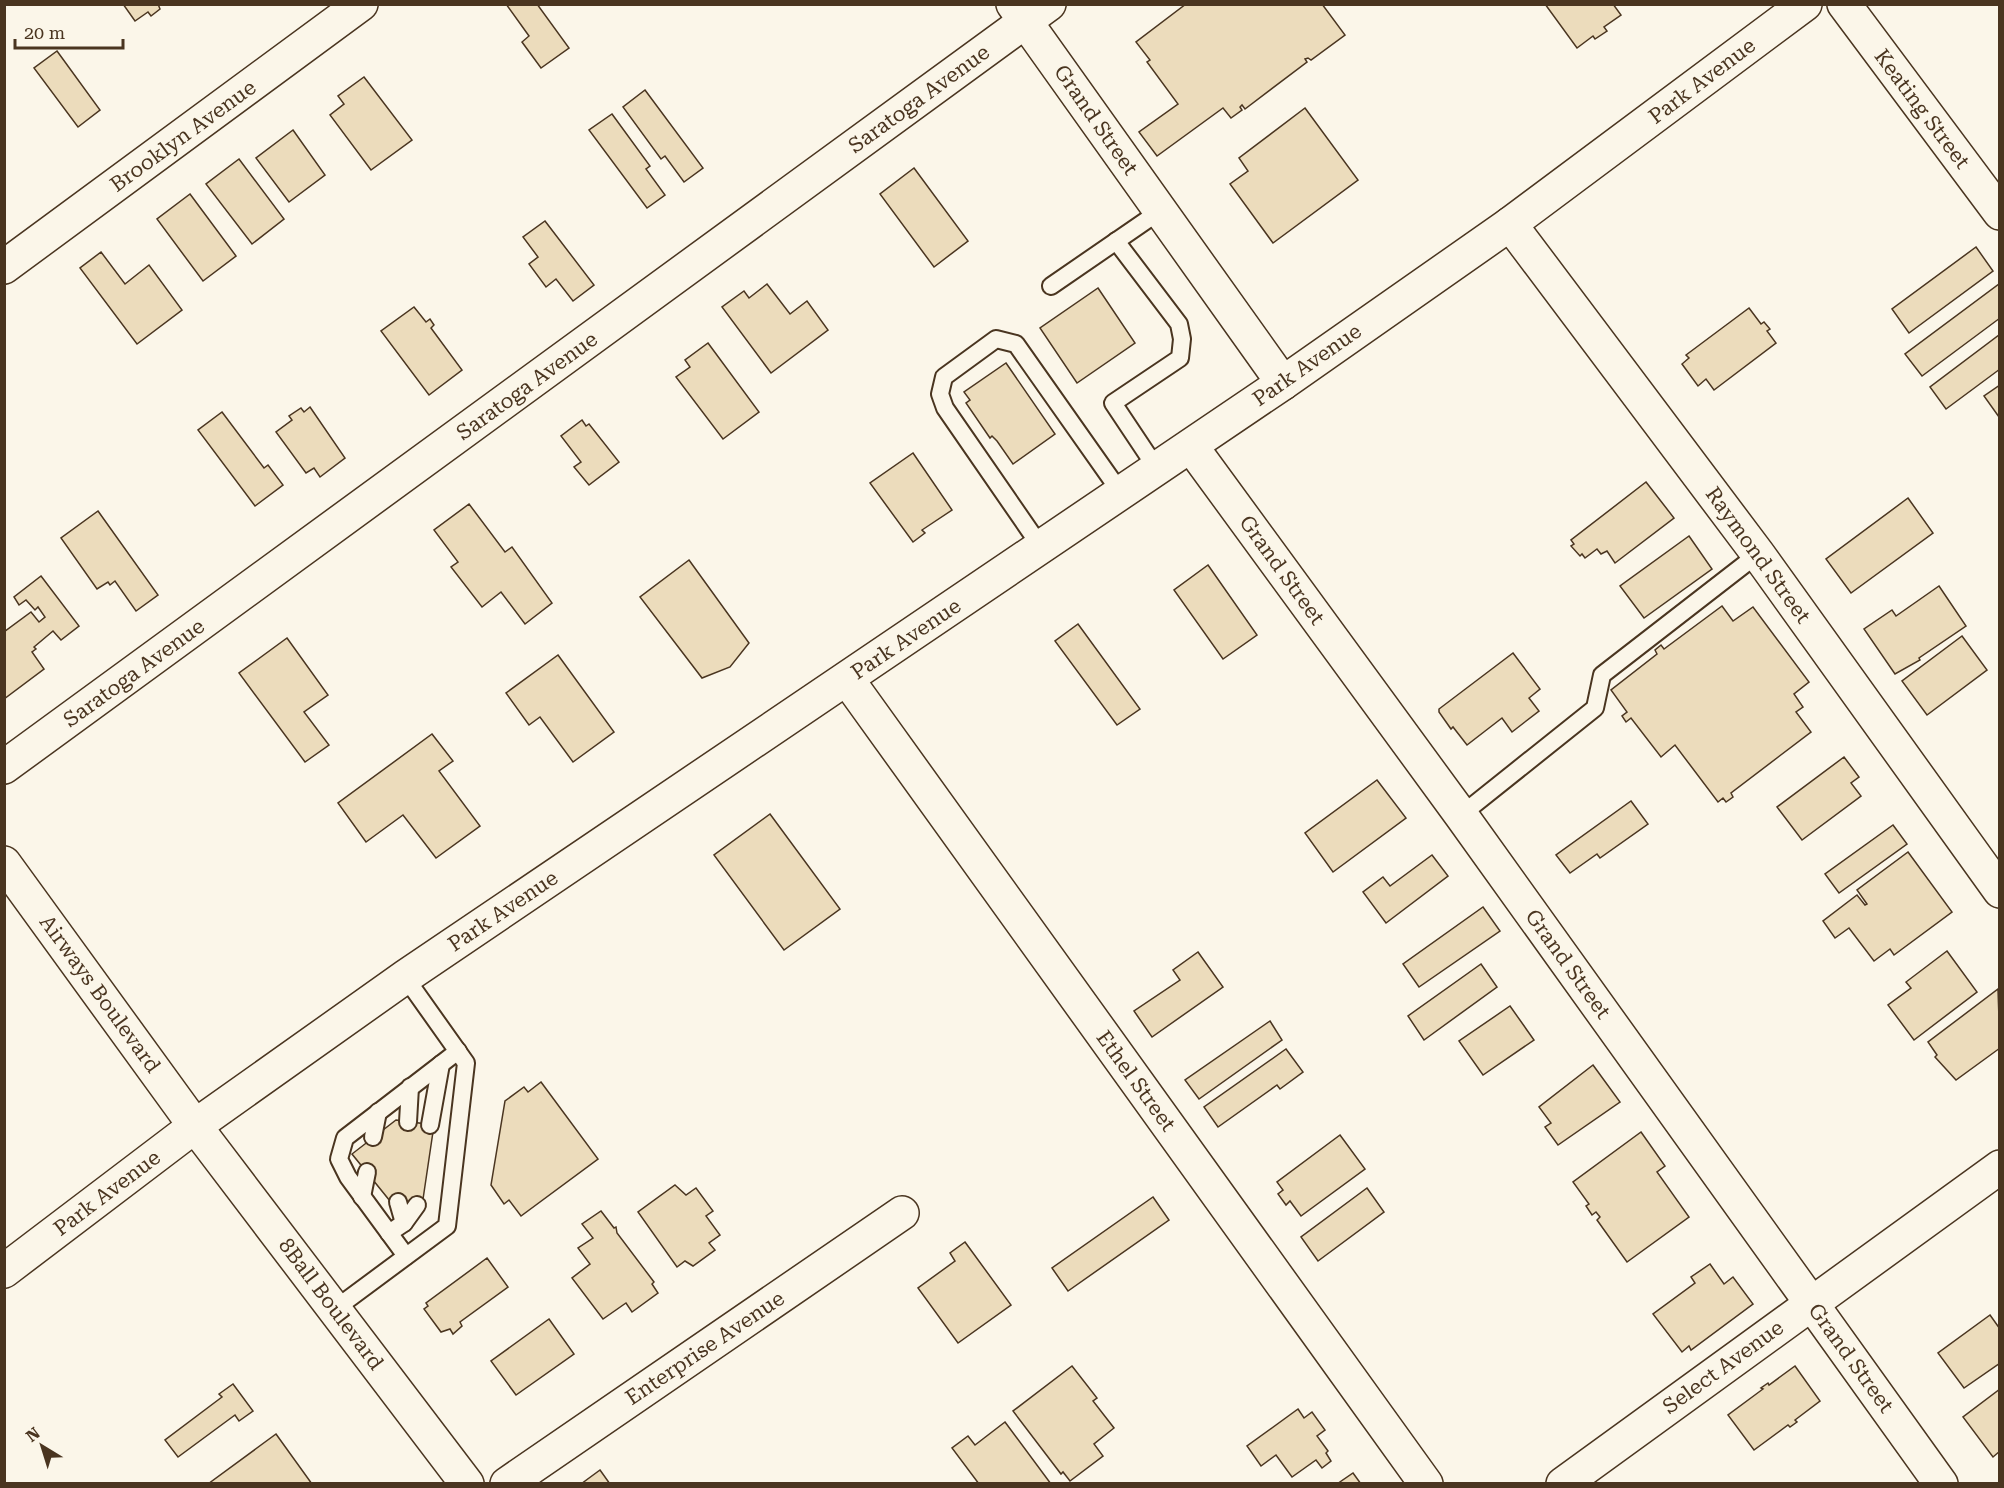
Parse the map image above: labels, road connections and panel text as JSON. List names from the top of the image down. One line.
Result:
{"streets":{"street":["Park Avenue","Saratoga Avenue","Keating Street","Grand Street","Brooklyn Avenue","Raymond Street","Airways Boulevard","Ethel Street","8Ball Boulevard","Enterprise Avenue","Select Avenue"]},"crossings":[["Park Avenue","Grand Street"],["Park Avenue","Raymond Street"],["Park Avenue","Airways Boulevard"],["Park Avenue","Ethel Street"],["Park Avenue","8Ball Boulevard"],["Saratoga Avenue","Grand Street"],["Grand Street","Select Avenue"],["Airways Boulevard","8Ball Boulevard"]],"scale_bar":"20 m","north":"top left"}
